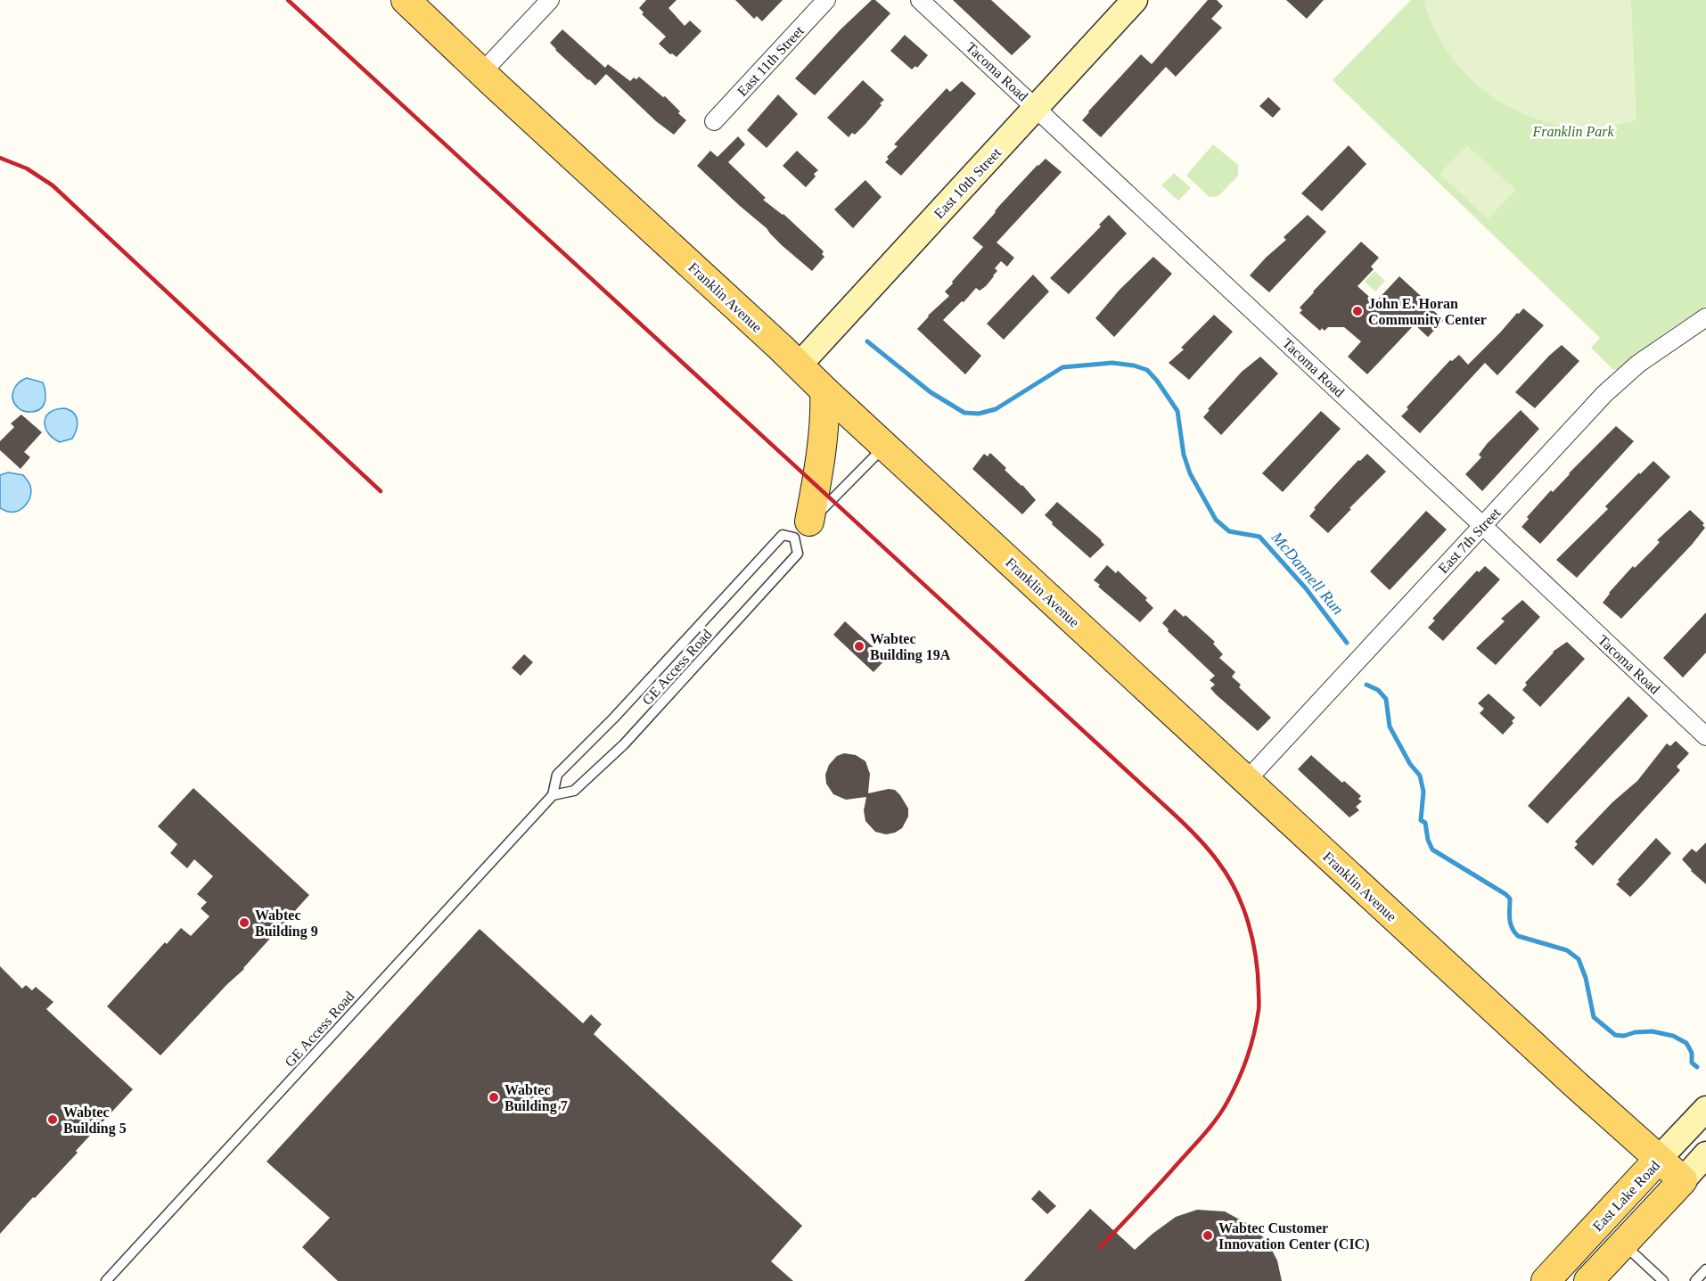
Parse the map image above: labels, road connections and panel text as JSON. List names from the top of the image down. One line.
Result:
{"streets":{"main road":["Franklin Avenue","East Lake Road"],"street":["East 11th Street","Tacoma Road","East 10th Street","East 7th Street"],"lane":["GE Access Road"]},"crossings":[["Tacoma Road","East 10th Street"],["Tacoma Road","East 7th Street"],["East 10th Street","Franklin Avenue"],["Franklin Avenue","East 7th Street"],["Franklin Avenue","GE Access Road"],["Franklin Avenue","East Lake Road"]],"water":["McDannell Run"],"parks":["Franklin Park"],"places":["John E. Horan Community Center","Wabtec Building 19A","Wabtec Building 9","Wabtec Building 7","Wabtec Building 5","Wabtec Customer Innovation Center (CIC)"]}
